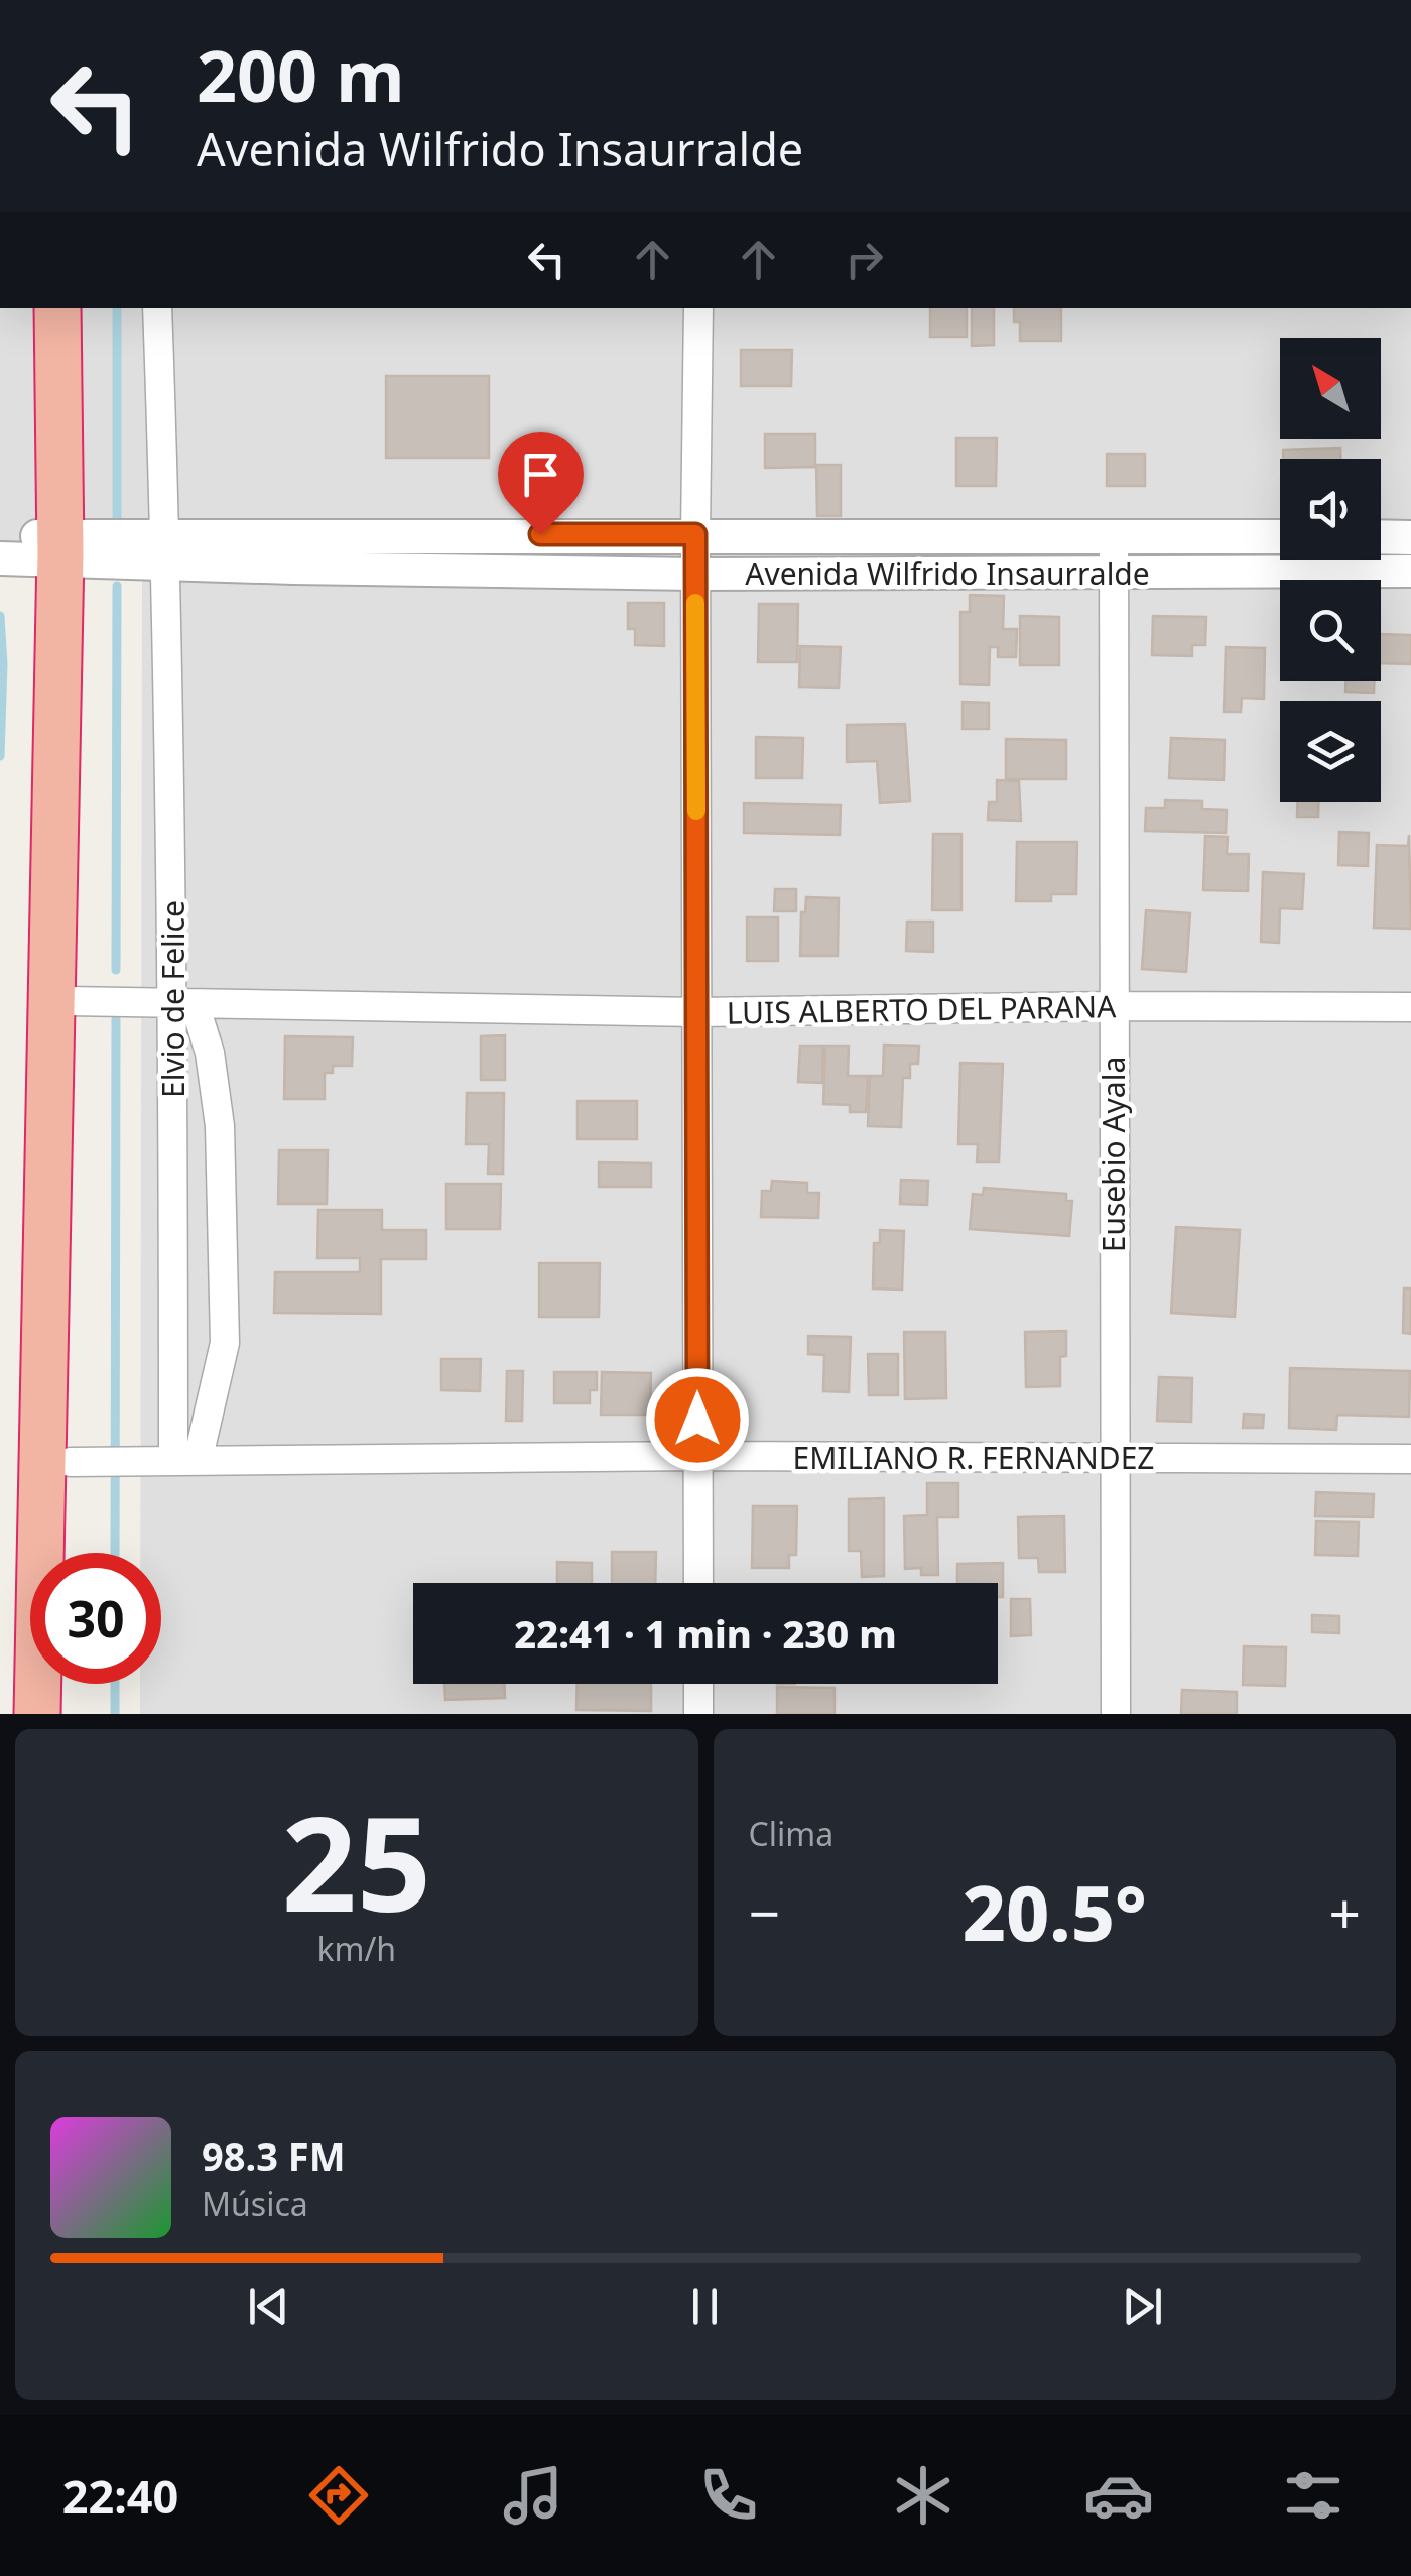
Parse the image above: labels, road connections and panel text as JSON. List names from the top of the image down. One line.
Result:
{"streets":{"street":["Avenida Wilfrido Insaurralde","Elvio de Felice","LUIS ALBERTO DEL PARANA","Eusebio Ayala","EMILIANO R. FERNANDEZ"]},"crossings":[["Avenida Wilfrido Insaurralde","Elvio de Felice"],["Avenida Wilfrido Insaurralde","Eusebio Ayala"],["Elvio de Felice","LUIS ALBERTO DEL PARANA"],["Elvio de Felice","EMILIANO R. FERNANDEZ"],["LUIS ALBERTO DEL PARANA","Eusebio Ayala"],["Eusebio Ayala","EMILIANO R. FERNANDEZ"]],"north":"top left","page":{"turn":["200 m","Avenida Wilfrido Insaurralde"],"limit":"30","trip":"22:41 · 1 min · 230 m","tile":[["25","km/h"],"Clima"],"heat":["−","20.5°","+"],"song":["98.3 FM","Música"],"tabs":"22:40"}}
